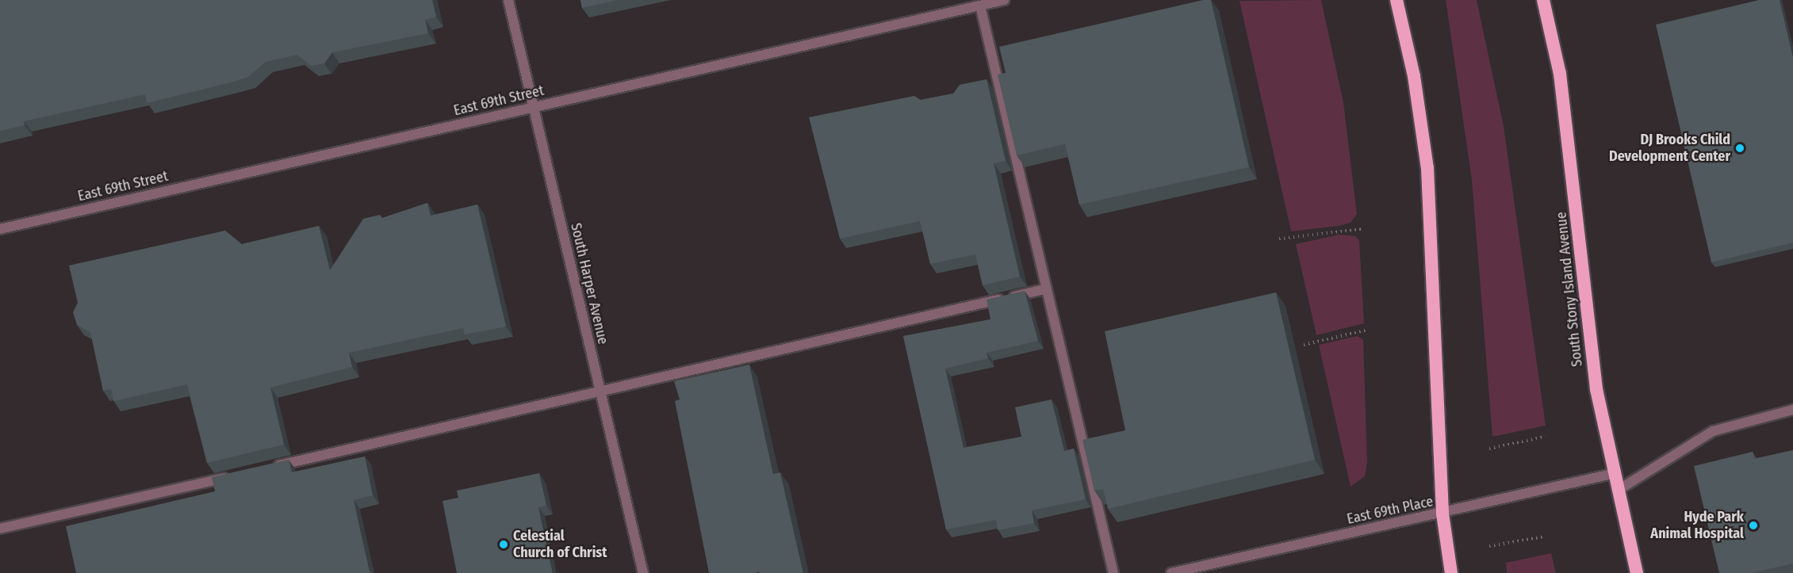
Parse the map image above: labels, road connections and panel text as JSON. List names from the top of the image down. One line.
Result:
{"streets":{"highway":["South Stony Island Avenue"],"street":["East 69th Street","South Harper Avenue","East 69th Place"]},"crossings":[["East 69th Street","South Harper Avenue"],["South Stony Island Avenue","East 69th Place"]],"places":["DJ Brooks Child Development Center","Hyde Park Animal Hospital","Celestial Church of Christ"]}
